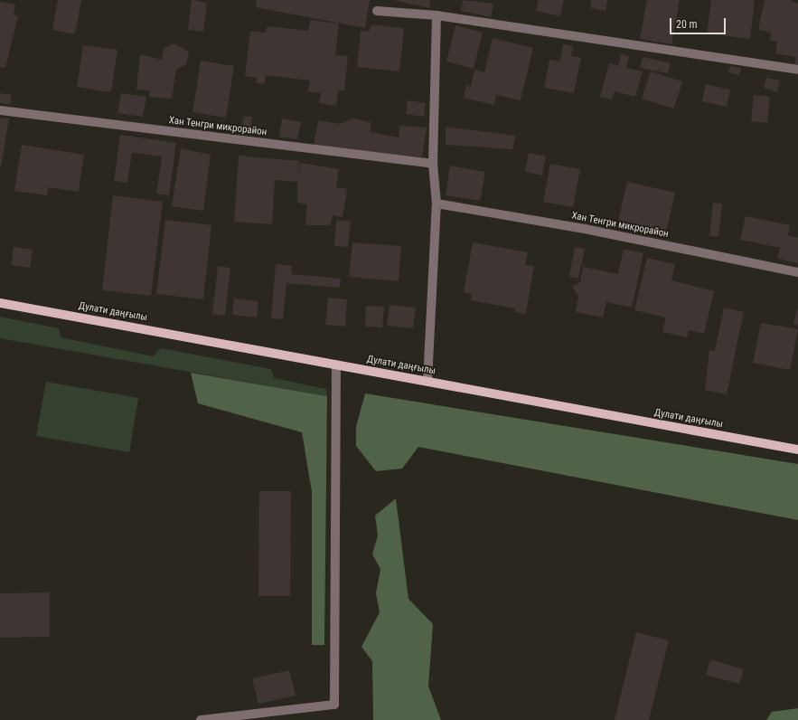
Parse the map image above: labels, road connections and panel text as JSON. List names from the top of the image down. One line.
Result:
{"streets":{"main road":["Дулати даңғылы"],"street":["Хан Тенгри микрорайон"]},"scale_bar":"20 m"}
